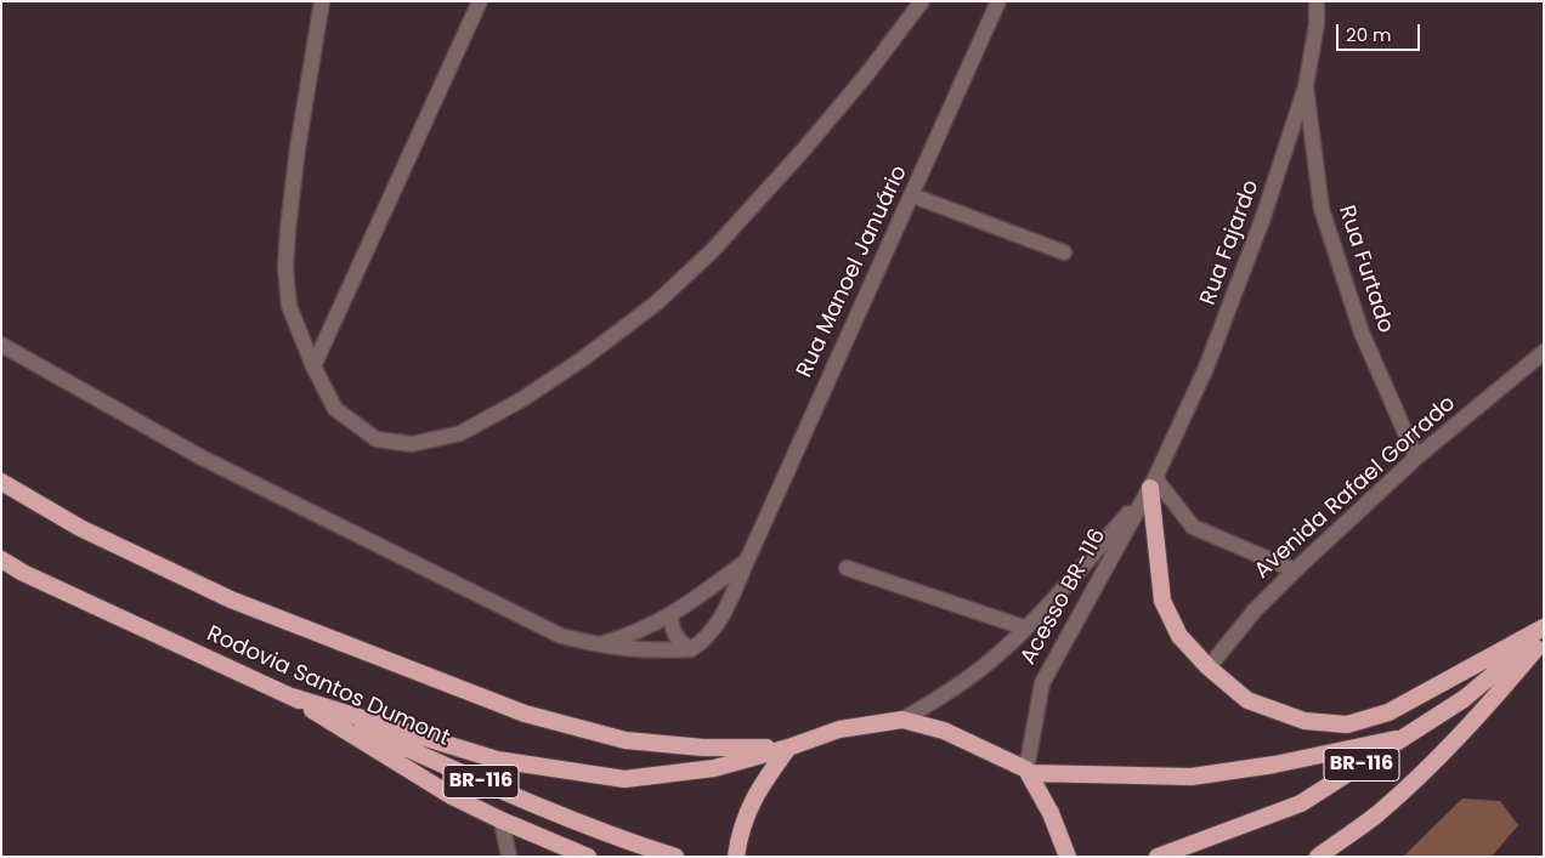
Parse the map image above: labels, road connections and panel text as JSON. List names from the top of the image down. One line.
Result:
{"streets":{"highway":["Rodovia Santos Dumont","BR-116"],"street":["Rua Fajardo","Rua Furtado","Rua Manoel Januário","Avenida Rafael Gorrado","Acesso BR-116"]},"crossings":[["Rua Fajardo","Rua Furtado"],["Rua Fajardo","Acesso BR-116"],["Rua Furtado","Avenida Rafael Gorrado"]],"scale_bar":"20 m"}
